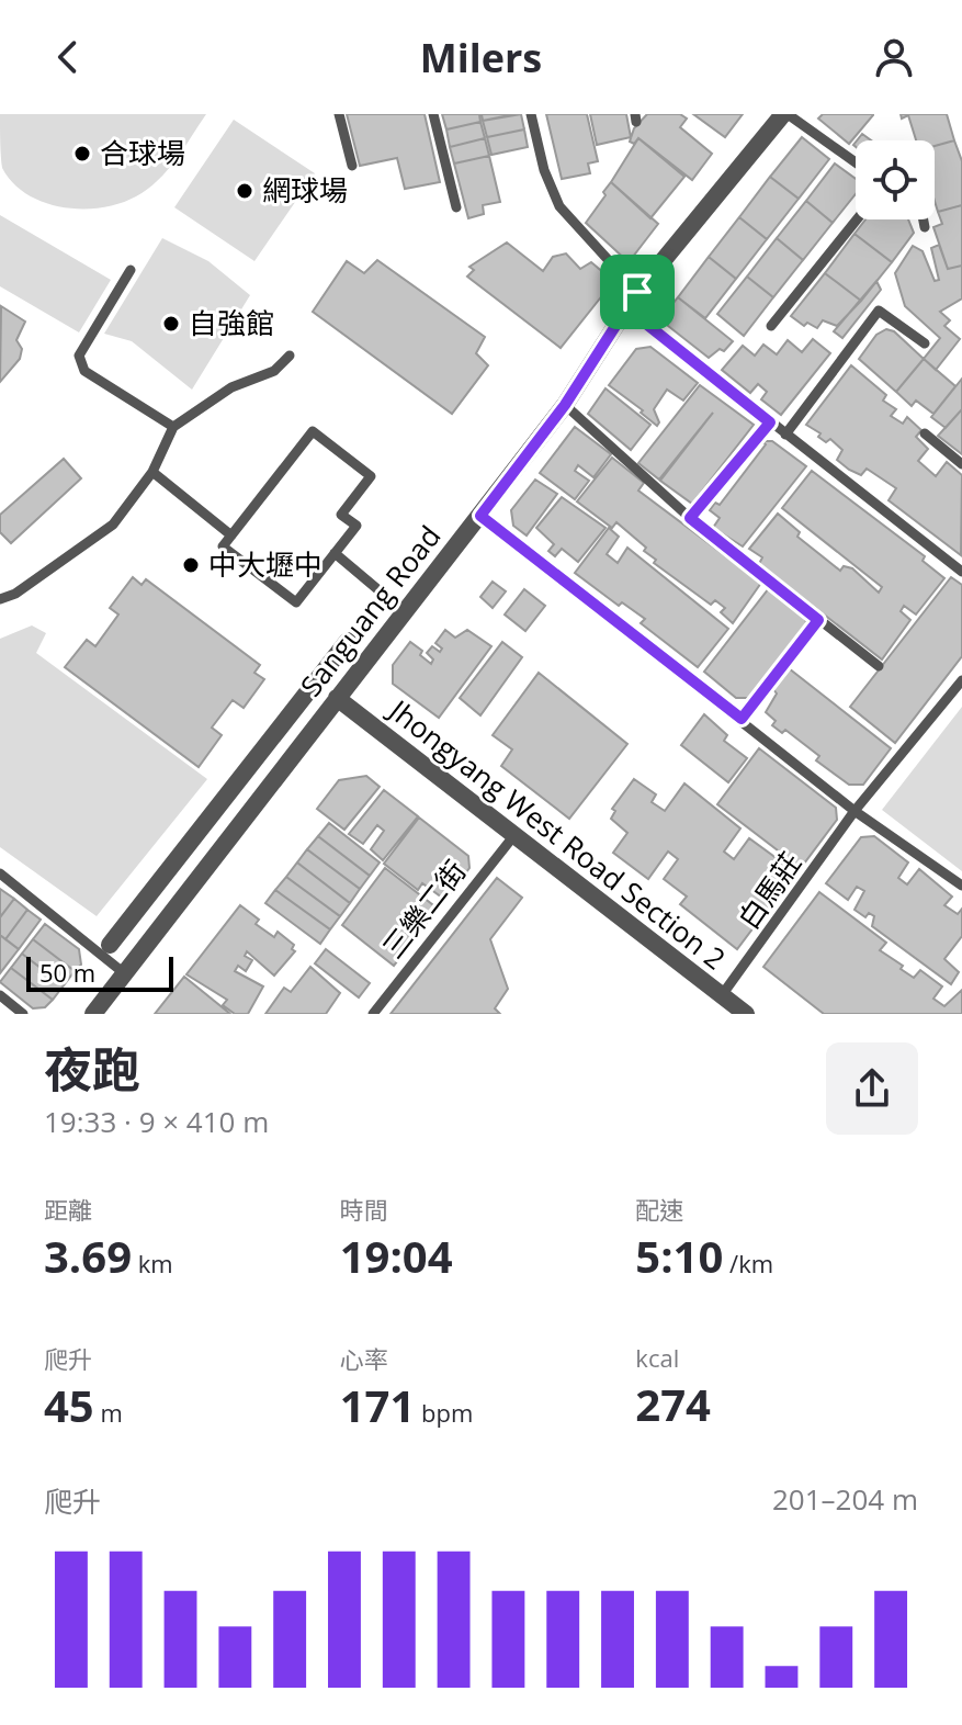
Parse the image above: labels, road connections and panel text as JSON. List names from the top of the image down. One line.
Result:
{"streets":{"street":["Sanguang Road","Jhongyang West Road Section 2"],"lane":["白馬莊","三樂二街"]},"crossings":[["Sanguang Road","Jhongyang West Road Section 2"],["Jhongyang West Road Section 2","白馬莊"],["Jhongyang West Road Section 2","三樂二街"]],"places":["合球場","網球場","自強館","中大壢中"],"scale_bar":"50 m","page":{"header":"Milers","scale":"50 m","heading":["夜跑","19:33 · 9 × 410 m"],"stats":[["距離","3.69 km"],["時間","19:04"],["配速","5:10 /km"],["爬升","45 m"],["心率","171 bpm"],["kcal","274"]],"chart":["爬升","201–204 m"]}}
